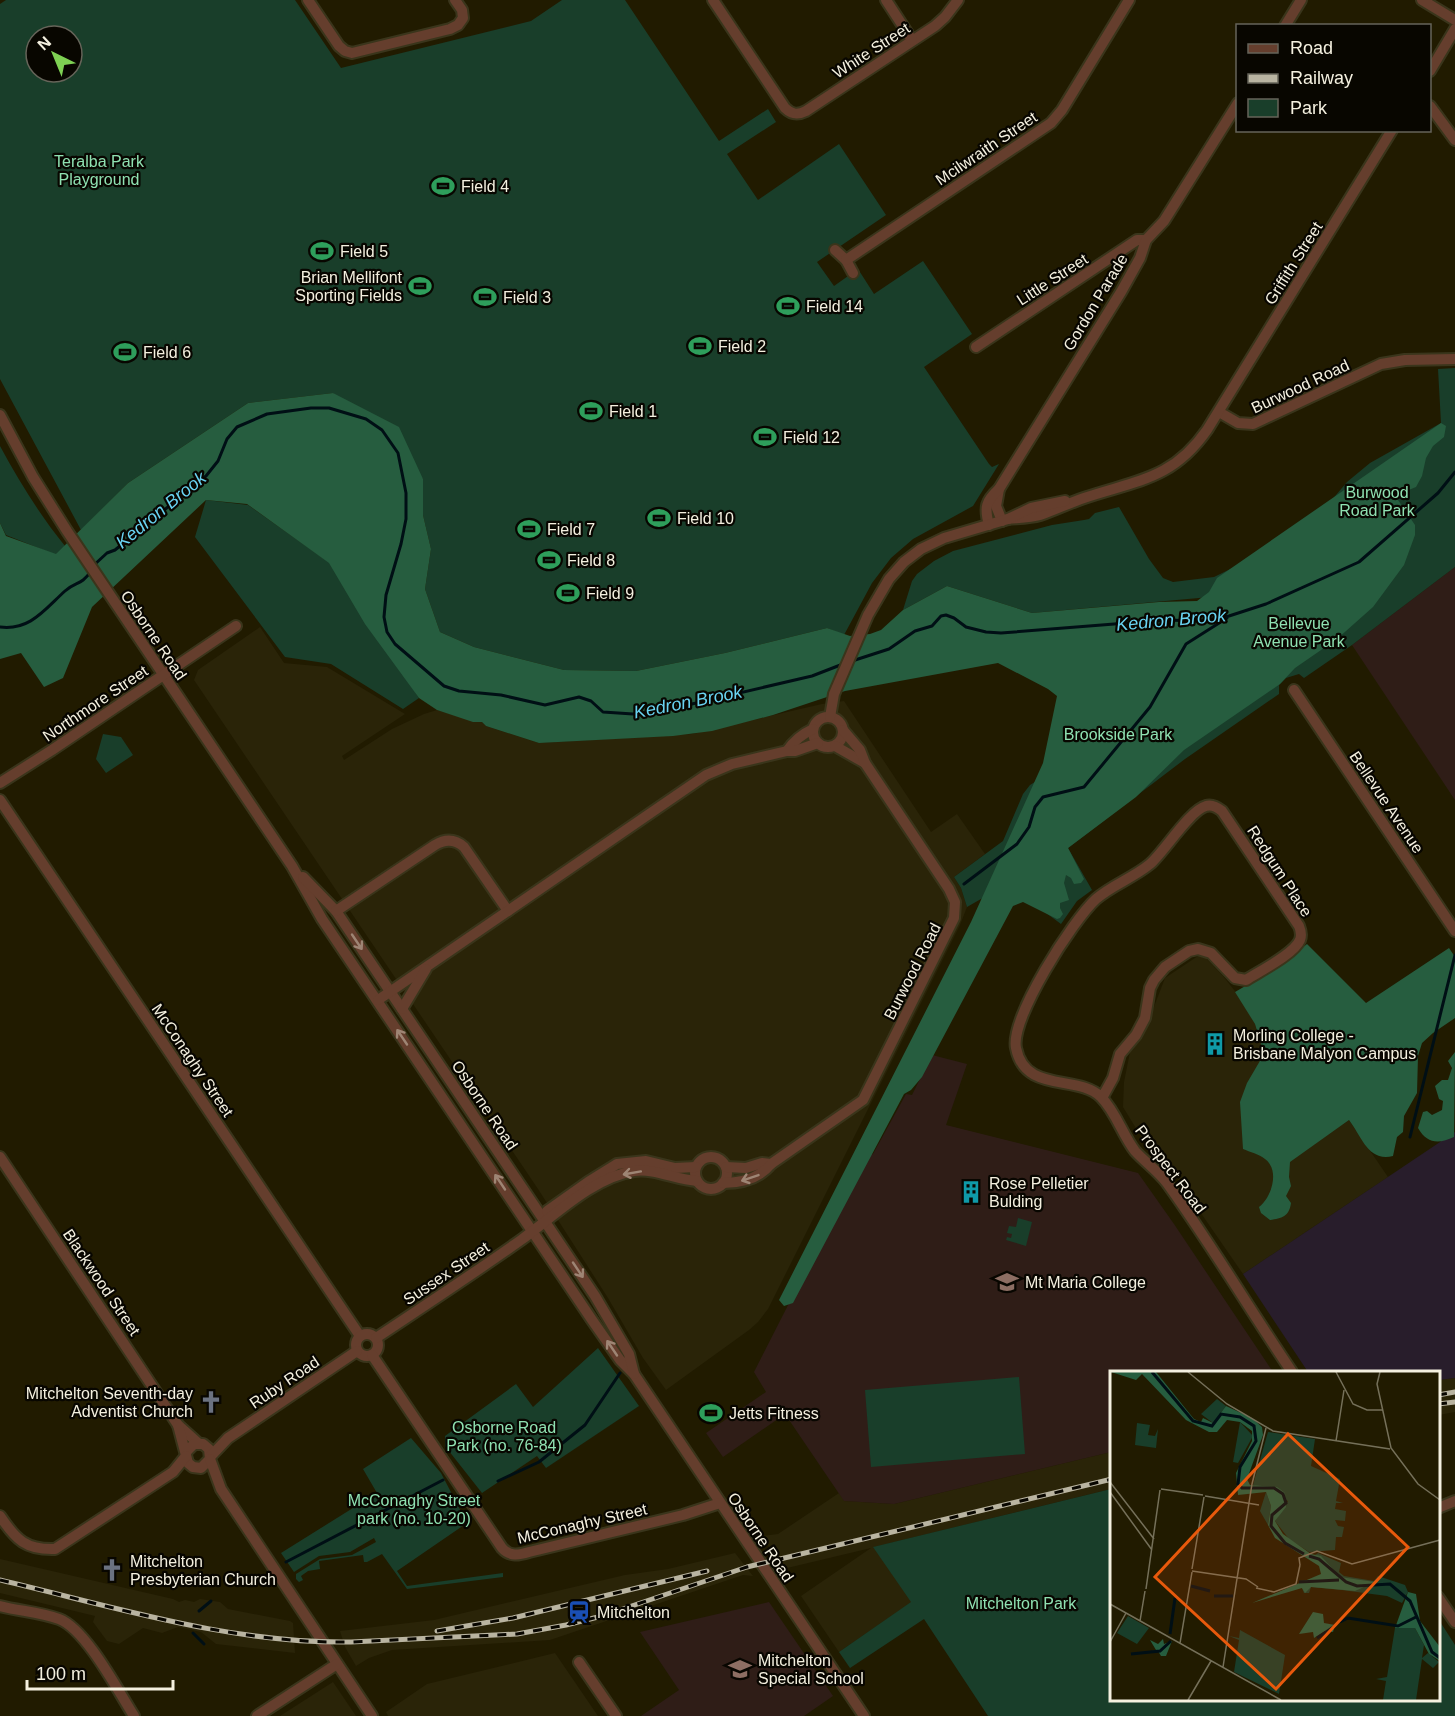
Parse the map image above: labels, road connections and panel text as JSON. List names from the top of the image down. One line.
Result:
{"streets":{"street":["White Street","Mcilwraith Street","Griffith Street","Little Street","Gordon Parade","Burwood Road","Osborne Road","Northmore Street","Bellevue Avenue","Redgum Place","McConaghy Street","Prospect Road","Sussex Street","Blackwood Street","Ruby Road"]},"crossings":[["Griffith Street","Burwood Road"],["Little Street","Gordon Parade"],["Osborne Road","Northmore Street"],["Osborne Road","McConaghy Street"],["Osborne Road","Sussex Street"],["Redgum Place","Prospect Road"],["McConaghy Street","Sussex Street"],["McConaghy Street","Ruby Road"],["Sussex Street","Ruby Road"],["Blackwood Street","Ruby Road"]],"water":["Kedron Brook"],"parks":["Teralba Park Playground","Burwood Road Park","Bellevue Avenue Park","Brookside Park","Osborne Road Park (no. 76-84)","McConaghy Street park (no. 10-20)","Mitchelton Park"],"places":{"sports":["Field 4","Field 5","Brian Mellifont Sporting Fields","Field 3","Field 14","Field 2","Field 6","Field 1","Field 12","Field 10","Field 7","Field 8","Field 9","Jetts Fitness"],"building":["Morling College - Brisbane Malyon Campus","Rose Pelletier Bulding"],"school or university":["Mt Maria College","Mitchelton Special School"],"church":["Mitchelton Seventh-day Adventist Church","Mitchelton Presbyterian Church"],"station":["Mitchelton"]},"legend":["Road","Railway","Park"],"scale_bar":"100 m","north":"top left"}
